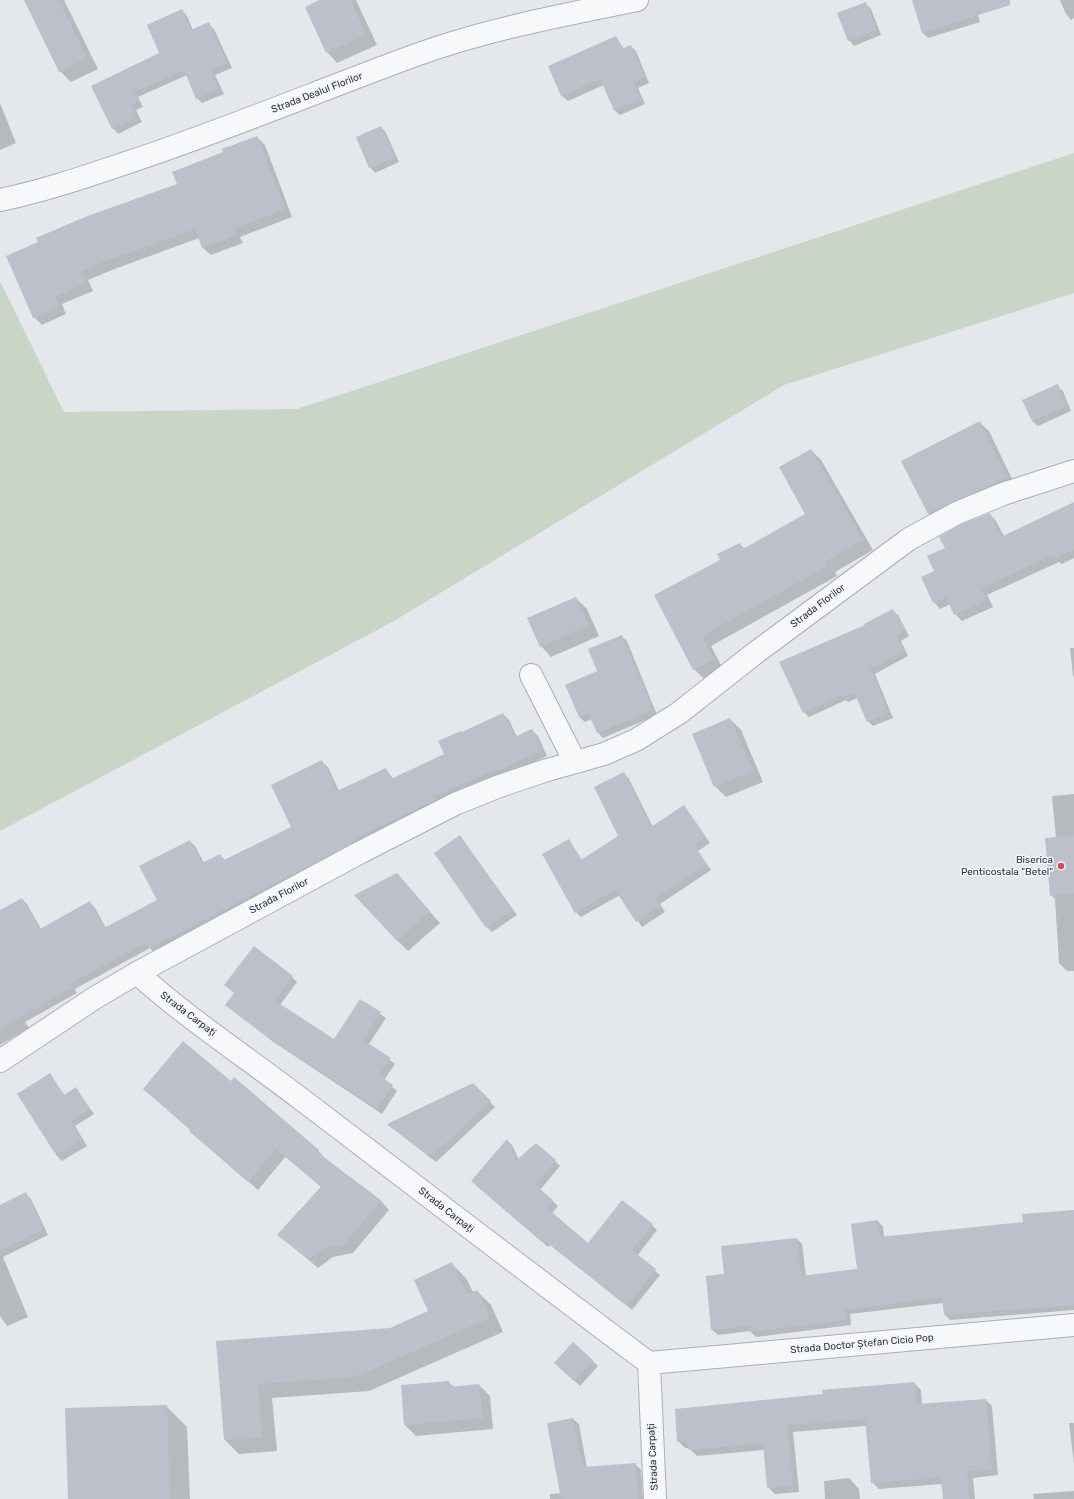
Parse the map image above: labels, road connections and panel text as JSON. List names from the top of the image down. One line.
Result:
{"streets":{"street":["Strada Dealul Florilor","Strada Florilor","Strada Carpați","Strada Doctor Ștefan Cicio Pop"]},"crossings":[["Strada Florilor","Strada Carpați"],["Strada Carpați","Strada Doctor Ștefan Cicio Pop"]],"places":["Biserica Penticostala \"Betel\""]}
